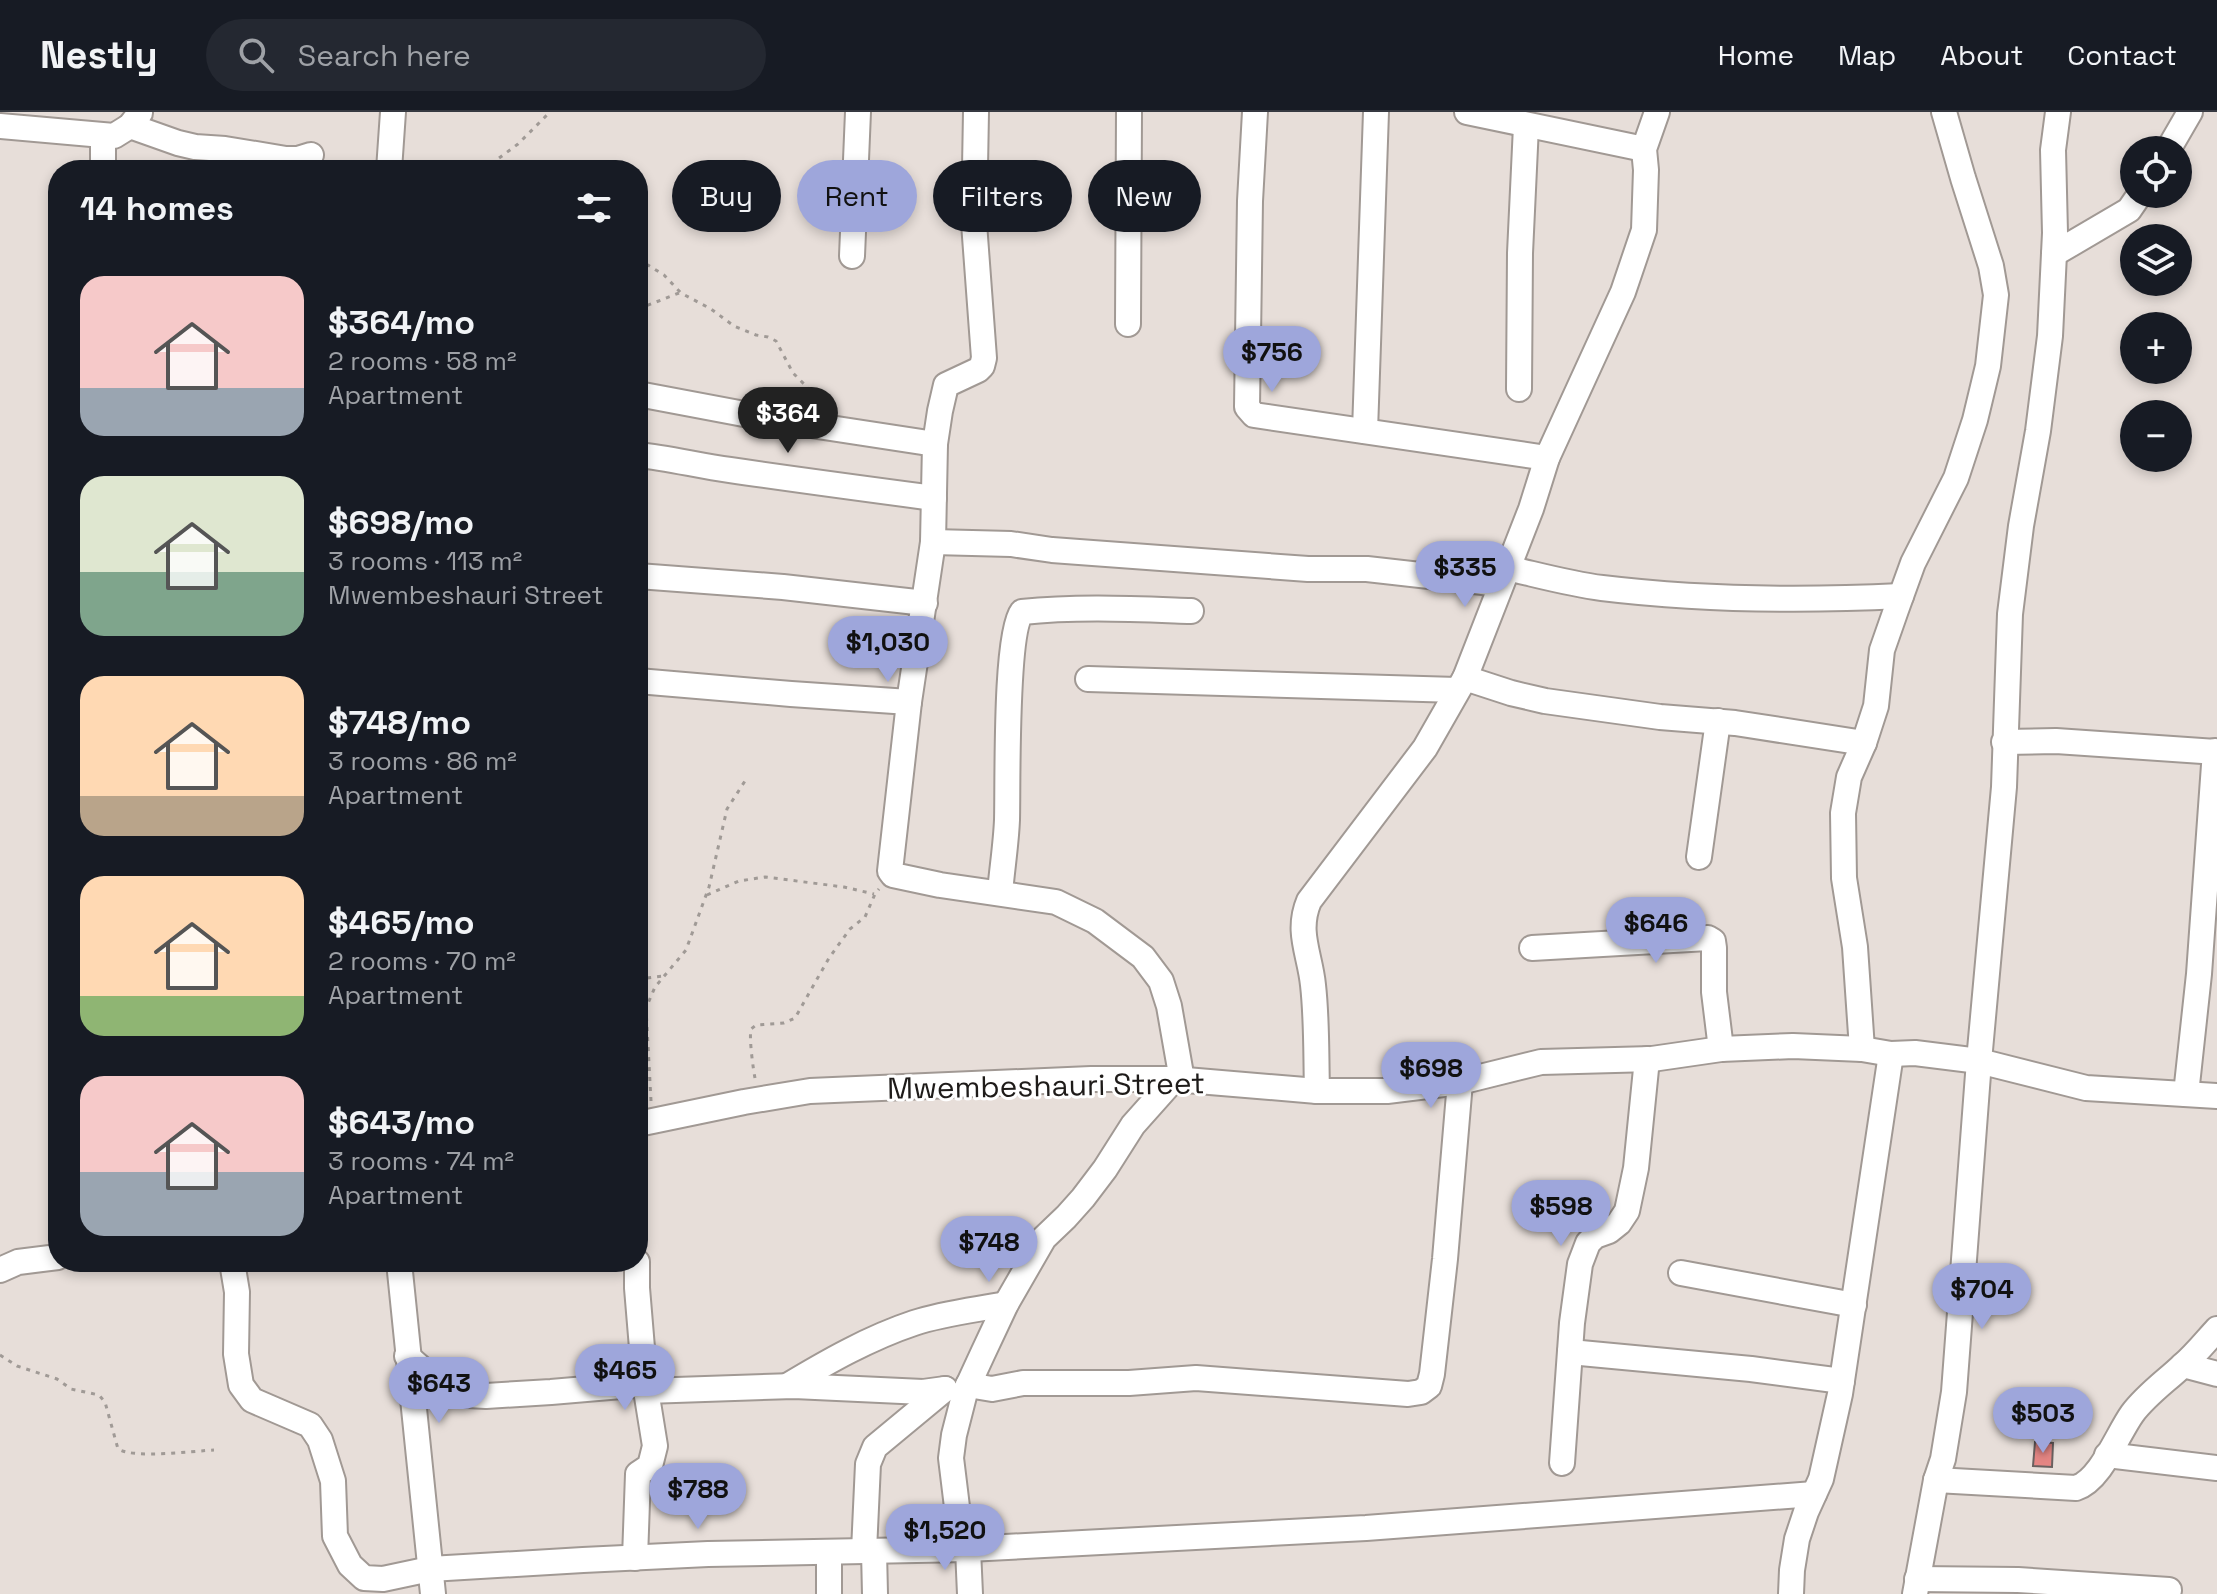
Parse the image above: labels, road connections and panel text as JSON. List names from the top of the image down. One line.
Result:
{"streets":{"street":["Mwembeshauri Street"]},"page":{"header":"Nestly","search":"Search here","nav":["Home","Map","About","Contact"],"map_buttons":["+","−"],"chip":["Buy","Rent","Filters","New"],"heading":"14 homes","list":[{"name":"$364/mo","note":"2 rooms · 58 m² · Apartment"},{"name":"$698/mo","note":"3 rooms · 113 m² · Mwembeshauri Street"},{"name":"$748/mo","note":"3 rooms · 86 m² · Apartment"},{"name":"$465/mo","note":"2 rooms · 70 m² · Apartment"},{"name":"$643/mo","note":"3 rooms · 74 m² · Apartment"}],"price":["$756","$364","$335","$1,030","$646","$698","$598","$748","$704","$465","$643","$503","$788","$1,520"]}}
